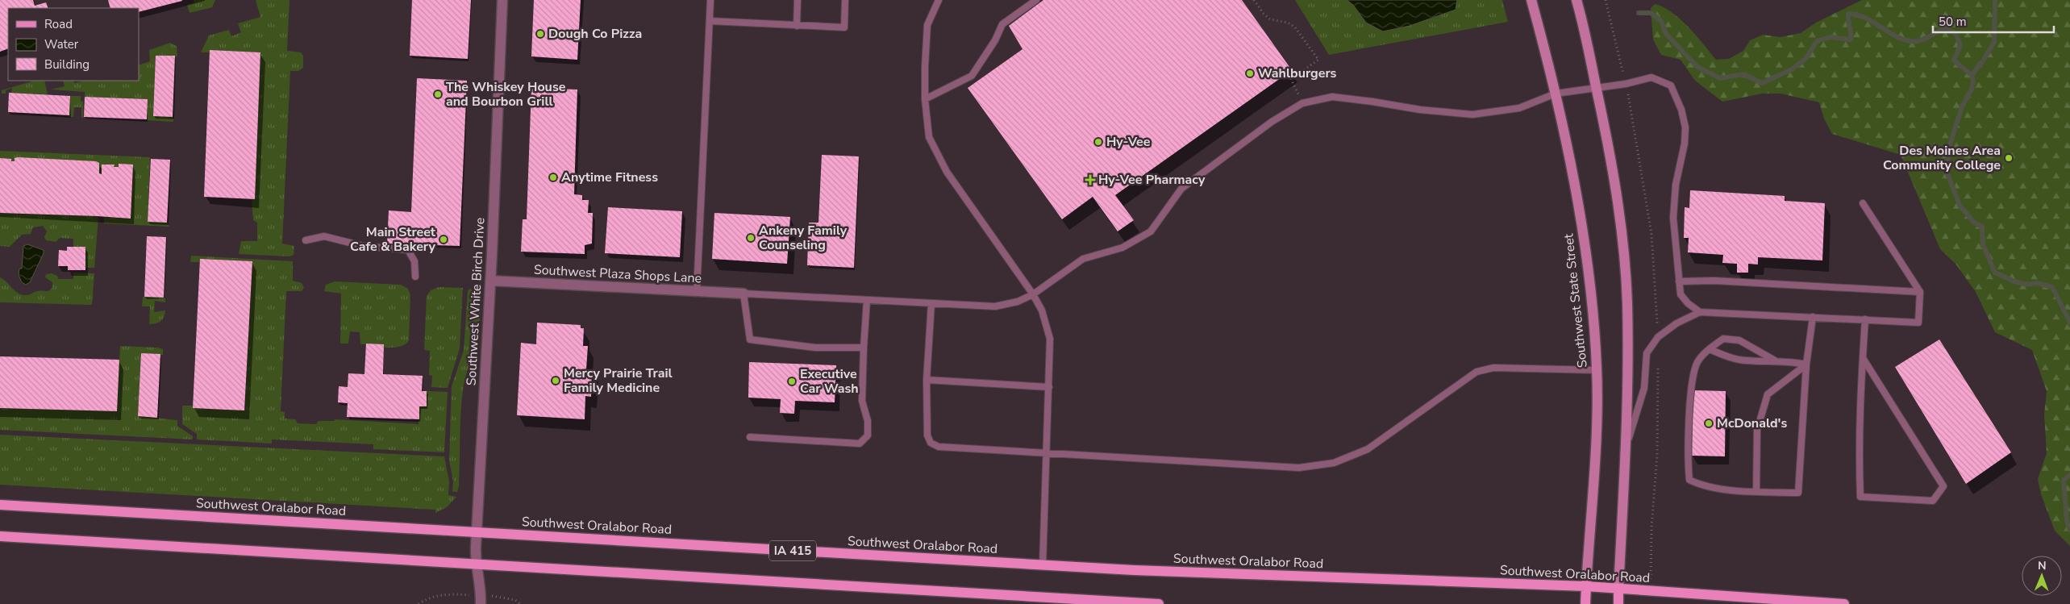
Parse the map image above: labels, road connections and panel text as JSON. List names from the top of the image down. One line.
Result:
{"streets":{"main road":["Southwest State Street","Southwest Oralabor Road","IA 415"],"street":["Southwest Plaza Shops Lane","Southwest White Birch Drive"]},"crossings":[["Southwest Plaza Shops Lane","Southwest White Birch Drive"],["Southwest State Street","Southwest Oralabor Road"],["Southwest White Birch Drive","Southwest Oralabor Road"]],"places":{"other":["Dough Co Pizza","Wahlburgers","The Whiskey House and Bourbon Grill","Hy-Vee","Des Moines Area Community College","Anytime Fitness","Ankeny Family Counseling","Main Street Cafe & Bakery","Mercy Prairie Trail Family Medicine","Executive Car Wash","McDonald's"],"health":["Hy-Vee Pharmacy"]},"legend":["Road","Water","Building"],"scale_bar":"50 m","north":"top"}
